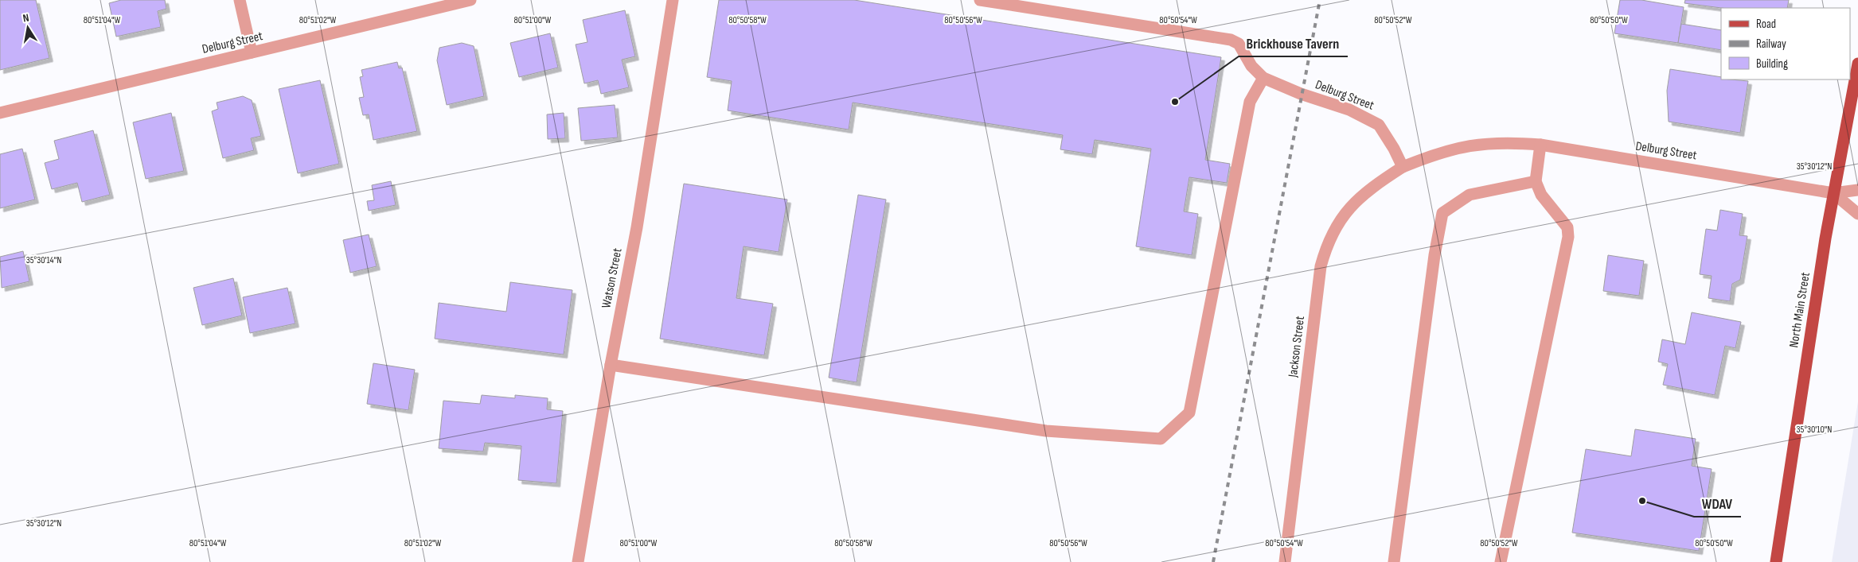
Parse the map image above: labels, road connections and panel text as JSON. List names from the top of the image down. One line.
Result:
{"streets":{"main road":["North Main Street"],"street":["Delburg Street","Watson Street","Jackson Street"]},"crossings":[["Delburg Street","North Main Street"],["Delburg Street","Jackson Street"]],"places":["Brickhouse Tavern","WDAV"],"legend":["Road","Railway","Building"],"north":"top","coordinates":["80°51'00\"W","80°50'56\"W","80°50'54\"W","80°50'52\"W","80°51'04\"W","80°51'02\"W","80°50'58\"W","80°50'50\"W","35°30'12\"N","35°30'14\"N","35°30'10\"N"]}
